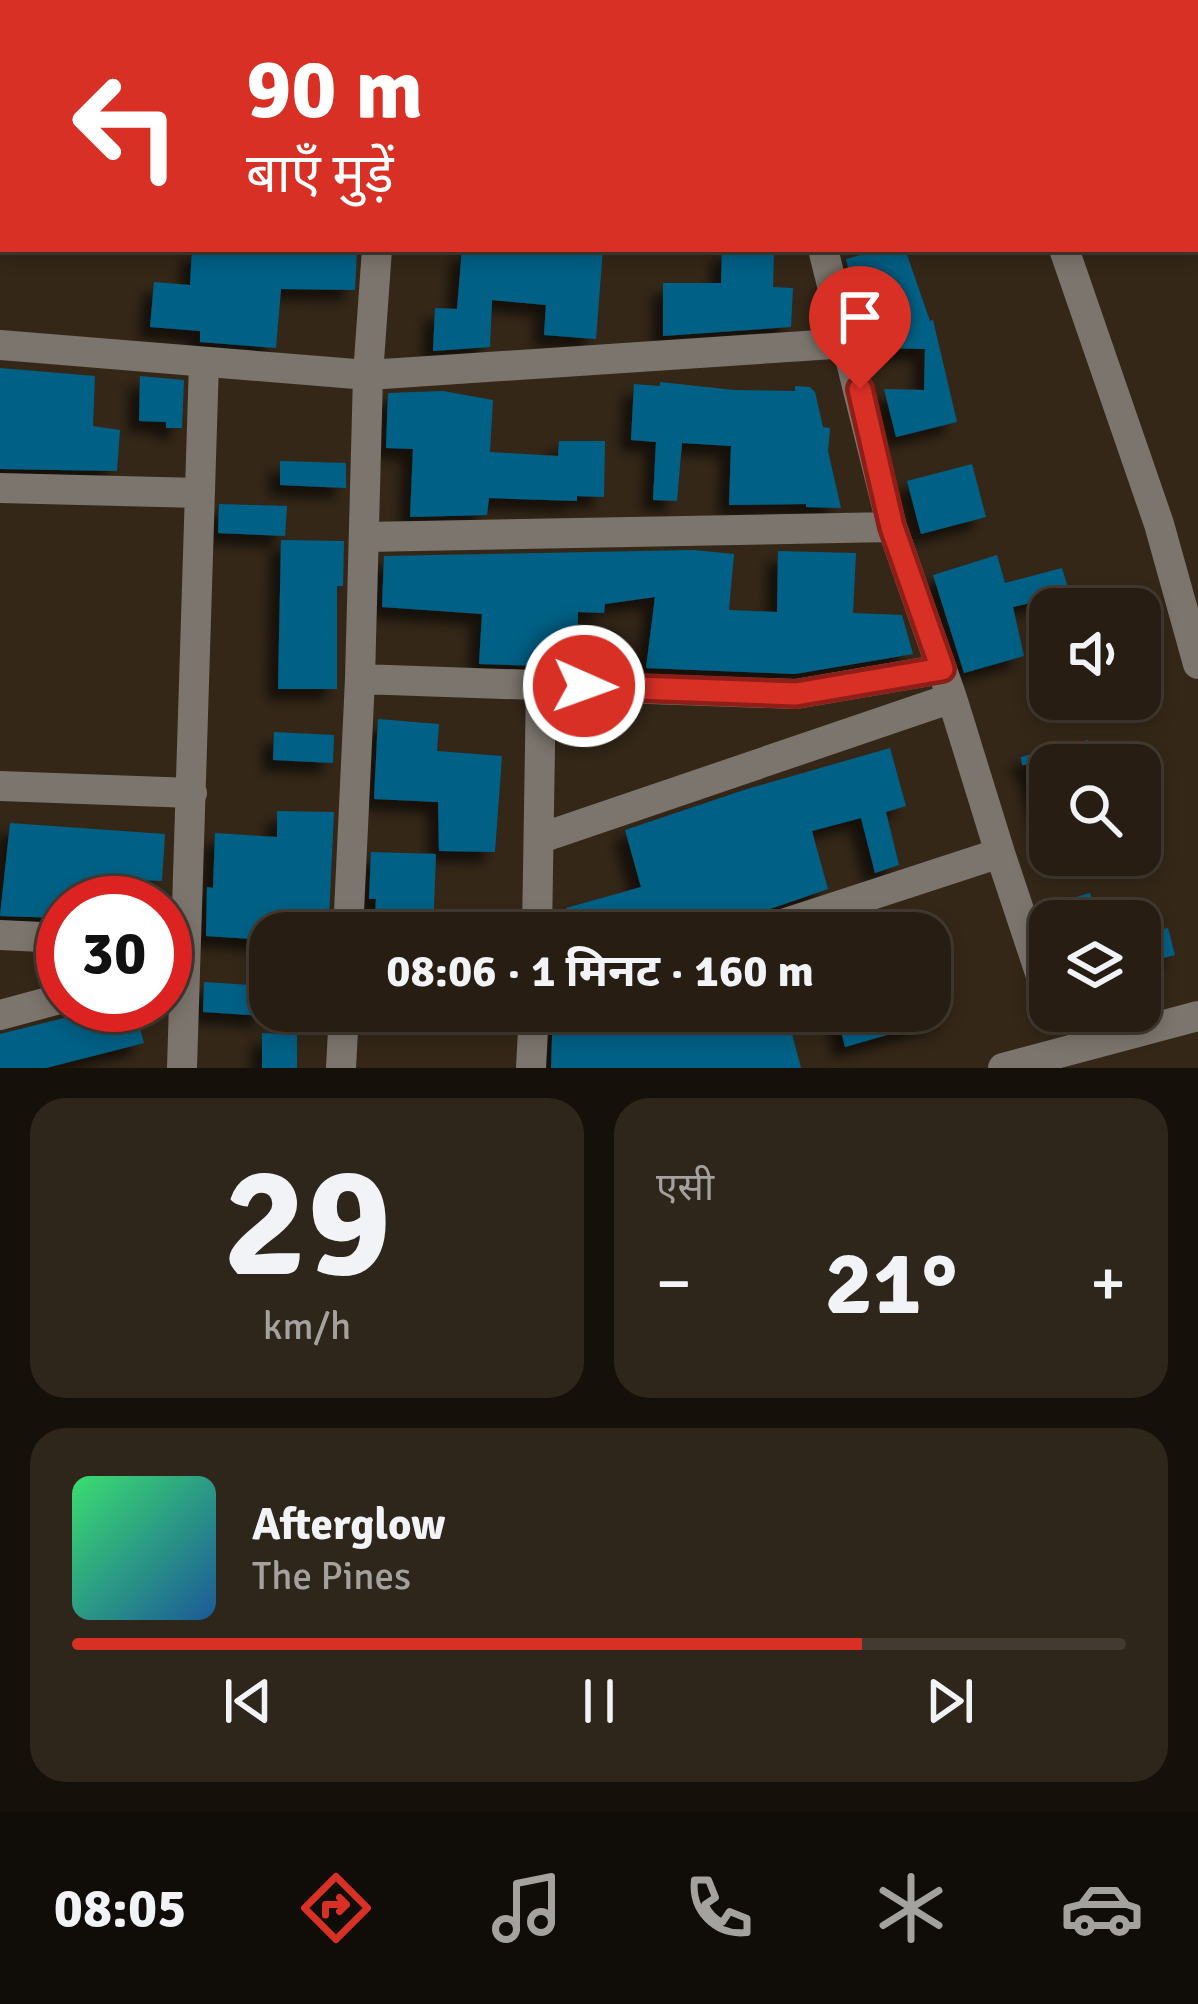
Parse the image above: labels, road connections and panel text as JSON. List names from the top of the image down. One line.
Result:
{"page":{"turn":["90 m","बाएँ मुड़ें"],"limit":"30","trip":"08:06 · 1 मिनट · 160 m","tile":[["29","km/h"],"एसी"],"heat":["−","21°","+"],"song":["Afterglow","The Pines"],"tabs":"08:05"}}
